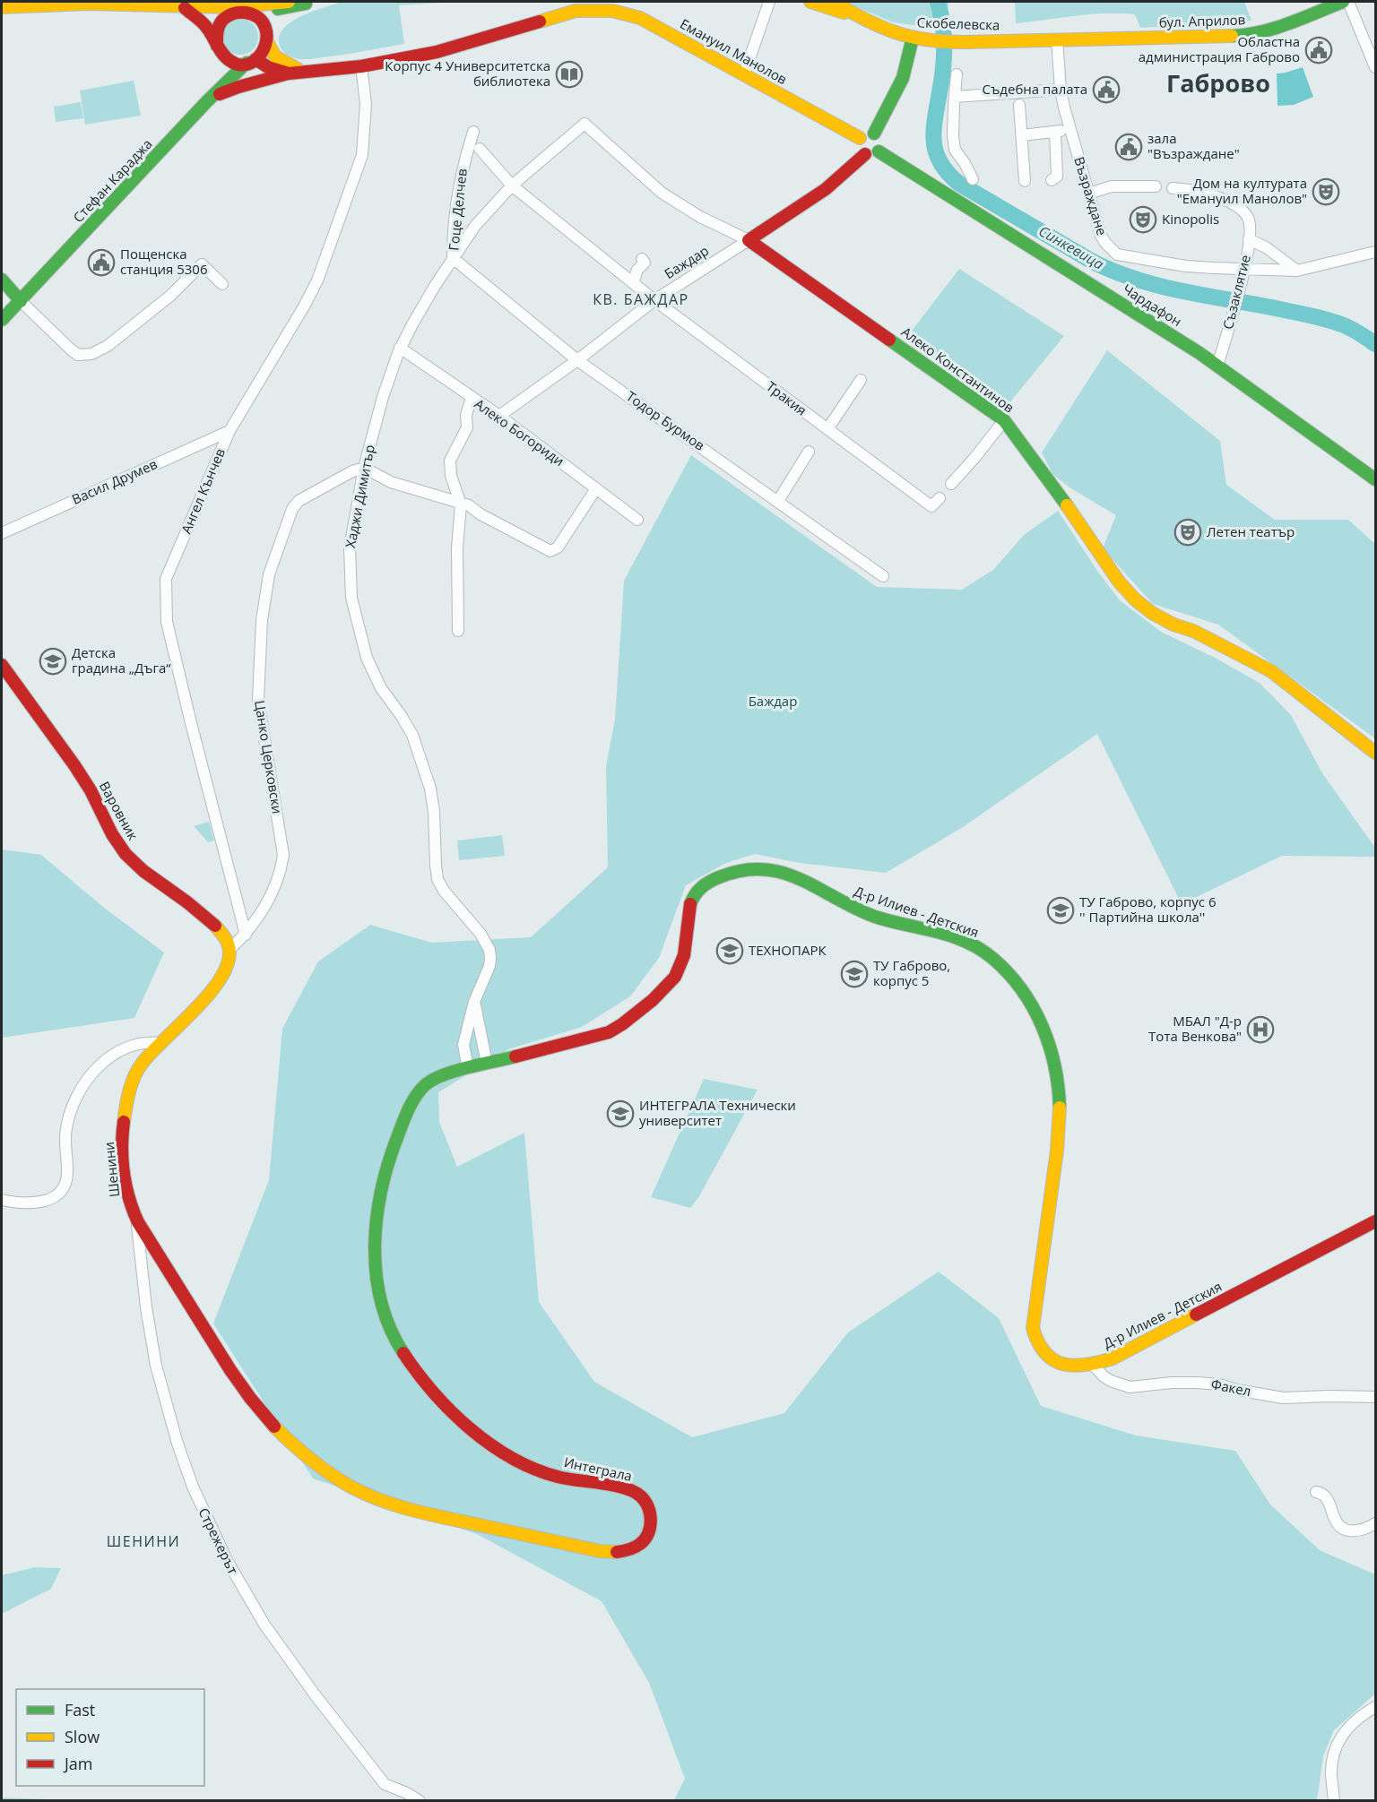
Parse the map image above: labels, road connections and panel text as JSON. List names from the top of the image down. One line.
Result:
{"streets":{"street":["бул. Априлов","Скобелевска","Емануил Манолов","Стефан Караджа","Възраждане","Гоце Делчев","Баждар","Съзаклятие","Чардафон","Алеко Константинов","Тракия","Тодор Бурмов","Алеко Богориди","Васил Друмев","Ангел Кънчев","Хаджи Димитър","Цанко Церковски","Варовник","Д-р Илиев - Детския","Шенини","Факел","Интеграла","Стрежерът"]},"crossings":[["бул. Априлов","Скобелевска"],["бул. Априлов","Възраждане"],["Скобелевска","Възраждане"],["Емануил Манолов","Стефан Караджа"],["Емануил Манолов","Баждар"],["Емануил Манолов","Чардафон"],["Емануил Манолов","Ангел Кънчев"],["Възраждане","Съзаклятие"],["Гоце Делчев","Тодор Бурмов"],["Гоце Делчев","Хаджи Димитър"],["Баждар","Чардафон"],["Баждар","Алеко Константинов"],["Баждар","Тракия"],["Баждар","Тодор Бурмов"],["Баждар","Алеко Богориди"],["Съзаклятие","Чардафон"],["Алеко Константинов","Хаджи Димитър"],["Тракия","Хаджи Димитър"],["Тодор Бурмов","Хаджи Димитър"],["Алеко Богориди","Хаджи Димитър"],["Васил Друмев","Ангел Кънчев"],["Ангел Кънчев","Цанко Церковски"],["Хаджи Димитър","Цанко Церковски"],["Хаджи Димитър","Д-р Илиев - Детския"],["Хаджи Димитър","Интеграла"],["Цанко Церковски","Варовник"],["Цанко Церковски","Шенини"],["Варовник","Шенини"],["Д-р Илиев - Детския","Факел"],["Д-р Илиев - Детския","Интеграла"],["Шенини","Интеграла"],["Шенини","Стрежерът"]],"districts":["Габрово","КВ. БАЖДАР","ШЕНИНИ"],"water":["Синкевица"],"parks":["Баждар"],"places":{"public building":["Областна администрация Габрово","Съдебна палата","зала \"Възраждане\"","Пощенска станция 5306"],"library":["Корпус 4 Университетска библиотека"],"theatre":["Дом на културата \"Емануил Манолов\"","Kinopolis","Летен театър"],"school or university":["Детска градина „Дъга“","ТУ Габрово, корпус 6 '' Партийна школа''","ТЕХНОПАРК","ТУ Габрово, корпус 5","ИНТЕГРАЛА Технически университет"],"hospital":["МБАЛ \"Д-р Тота Венкова\""]},"legend":["Fast","Slow","Jam"]}
